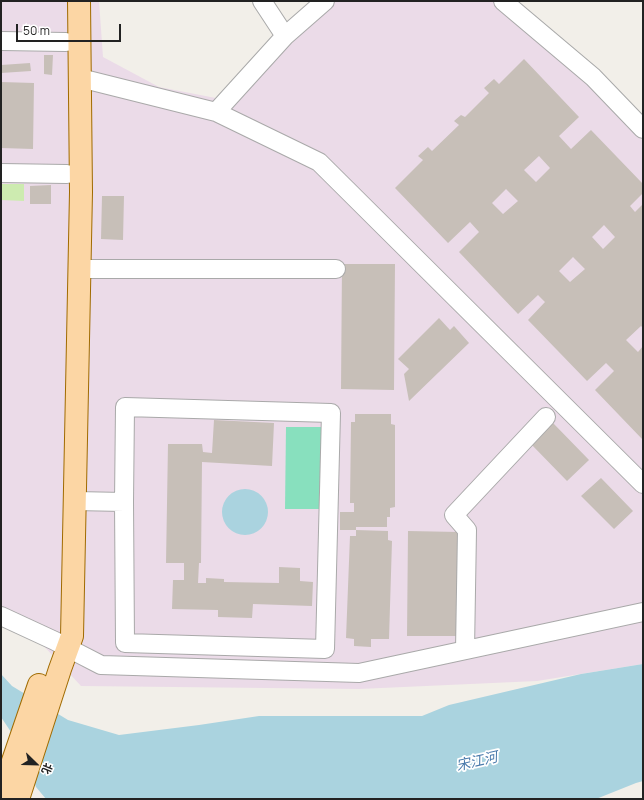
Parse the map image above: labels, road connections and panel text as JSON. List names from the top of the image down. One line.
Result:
{"water":["宋江河"],"scale_bar":"50 m","north":"bottom right"}
